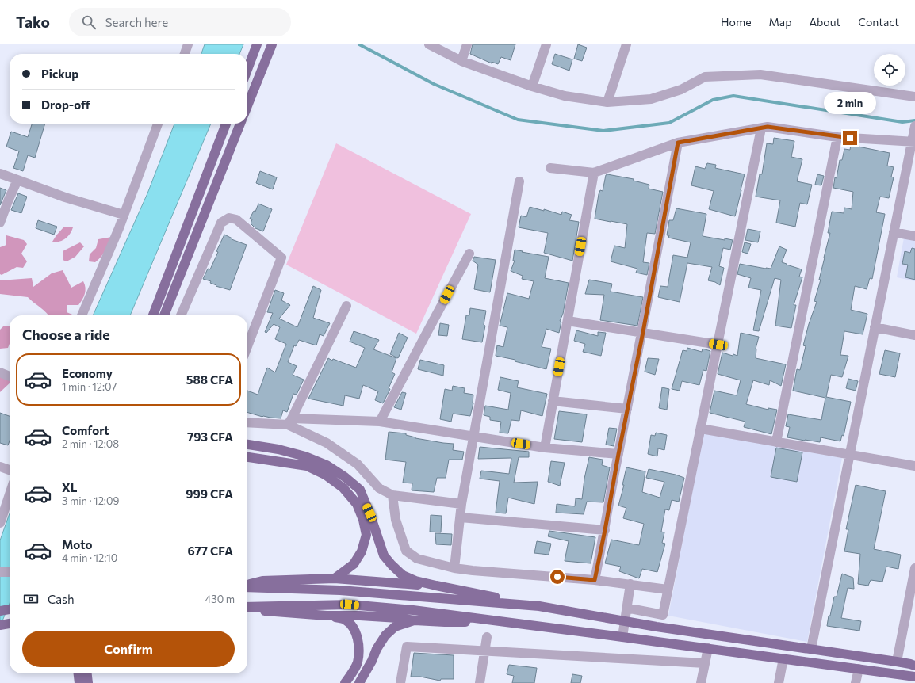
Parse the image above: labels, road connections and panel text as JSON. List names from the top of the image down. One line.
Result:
{"page":{"header":"Tako","search":"Search here","nav":["Home","Map","About","Contact"],"banner":["Pickup","Drop-off"],"bubble":"2 min","heading":"Choose a ride","list":[{"name":"Economy","note":"1 min · 12:07","value":"588 CFA"},{"name":"Comfort","note":"2 min · 12:08","value":"793 CFA"},{"name":"XL","note":"3 min · 12:09","value":"999 CFA"},{"name":"Moto","note":"4 min · 12:10","value":"677 CFA"}],"pay":["Cash","430 m"],"buttons":"Confirm"}}
